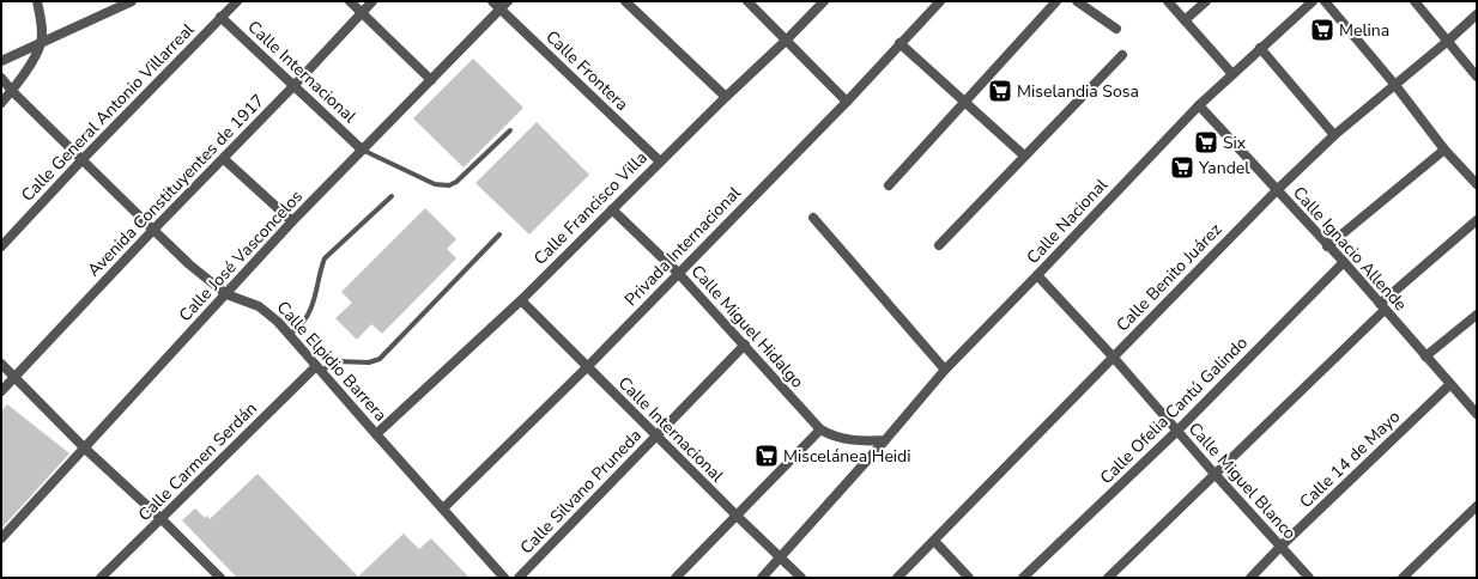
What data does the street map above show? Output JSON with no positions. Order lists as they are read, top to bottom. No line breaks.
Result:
{"streets":{"street":["Calle Frontera","Calle Internacional","Calle General Antonio Villarreal","Avenida Constituyentes de 1917","Calle Francisco Villa","Calle Nacional","Privada Internacional","Calle Ignacio Allende","Calle José Vasconcelos","Calle Benito Juárez","Calle Miguel Hidalgo","Calle Elpidio Barrera","Calle Ofelia Cantú Galindo","Calle 14 de Mayo","Calle Carmen Serdán","Calle Miguel Blanco","Calle Silvano Pruneda"]},"crossings":[["Calle Frontera","Calle Francisco Villa"],["Calle Frontera","Calle José Vasconcelos"],["Calle Internacional","Calle General Antonio Villarreal"],["Calle Internacional","Avenida Constituyentes de 1917"],["Calle Internacional","Calle Francisco Villa"],["Calle Internacional","Calle Nacional"],["Calle Internacional","Privada Internacional"],["Calle Internacional","Calle José Vasconcelos"],["Calle Internacional","Calle Silvano Pruneda"],["Calle General Antonio Villarreal","Calle Elpidio Barrera"],["Avenida Constituyentes de 1917","Calle Elpidio Barrera"],["Calle Francisco Villa","Calle Miguel Hidalgo"],["Calle Francisco Villa","Calle Elpidio Barrera"],["Calle Nacional","Calle Ignacio Allende"],["Calle Nacional","Calle Miguel Hidalgo"],["Calle Nacional","Calle Miguel Blanco"],["Privada Internacional","Calle Miguel Hidalgo"],["Privada Internacional","Calle Elpidio Barrera"],["Calle Ignacio Allende","Calle Benito Juárez"],["Calle Ignacio Allende","Calle Ofelia Cantú Galindo"],["Calle Ignacio Allende","Calle 14 de Mayo"],["Calle José Vasconcelos","Calle Elpidio Barrera"],["Calle Benito Juárez","Calle Miguel Blanco"],["Calle Miguel Hidalgo","Calle Silvano Pruneda"],["Calle Elpidio Barrera","Calle Carmen Serdán"],["Calle Ofelia Cantú Galindo","Calle Miguel Blanco"],["Calle 14 de Mayo","Calle Miguel Blanco"]],"places":{"supermarket":["Melina","Miselandia Sosa","Six","Yandel","Miscelánea Heidi"]}}
